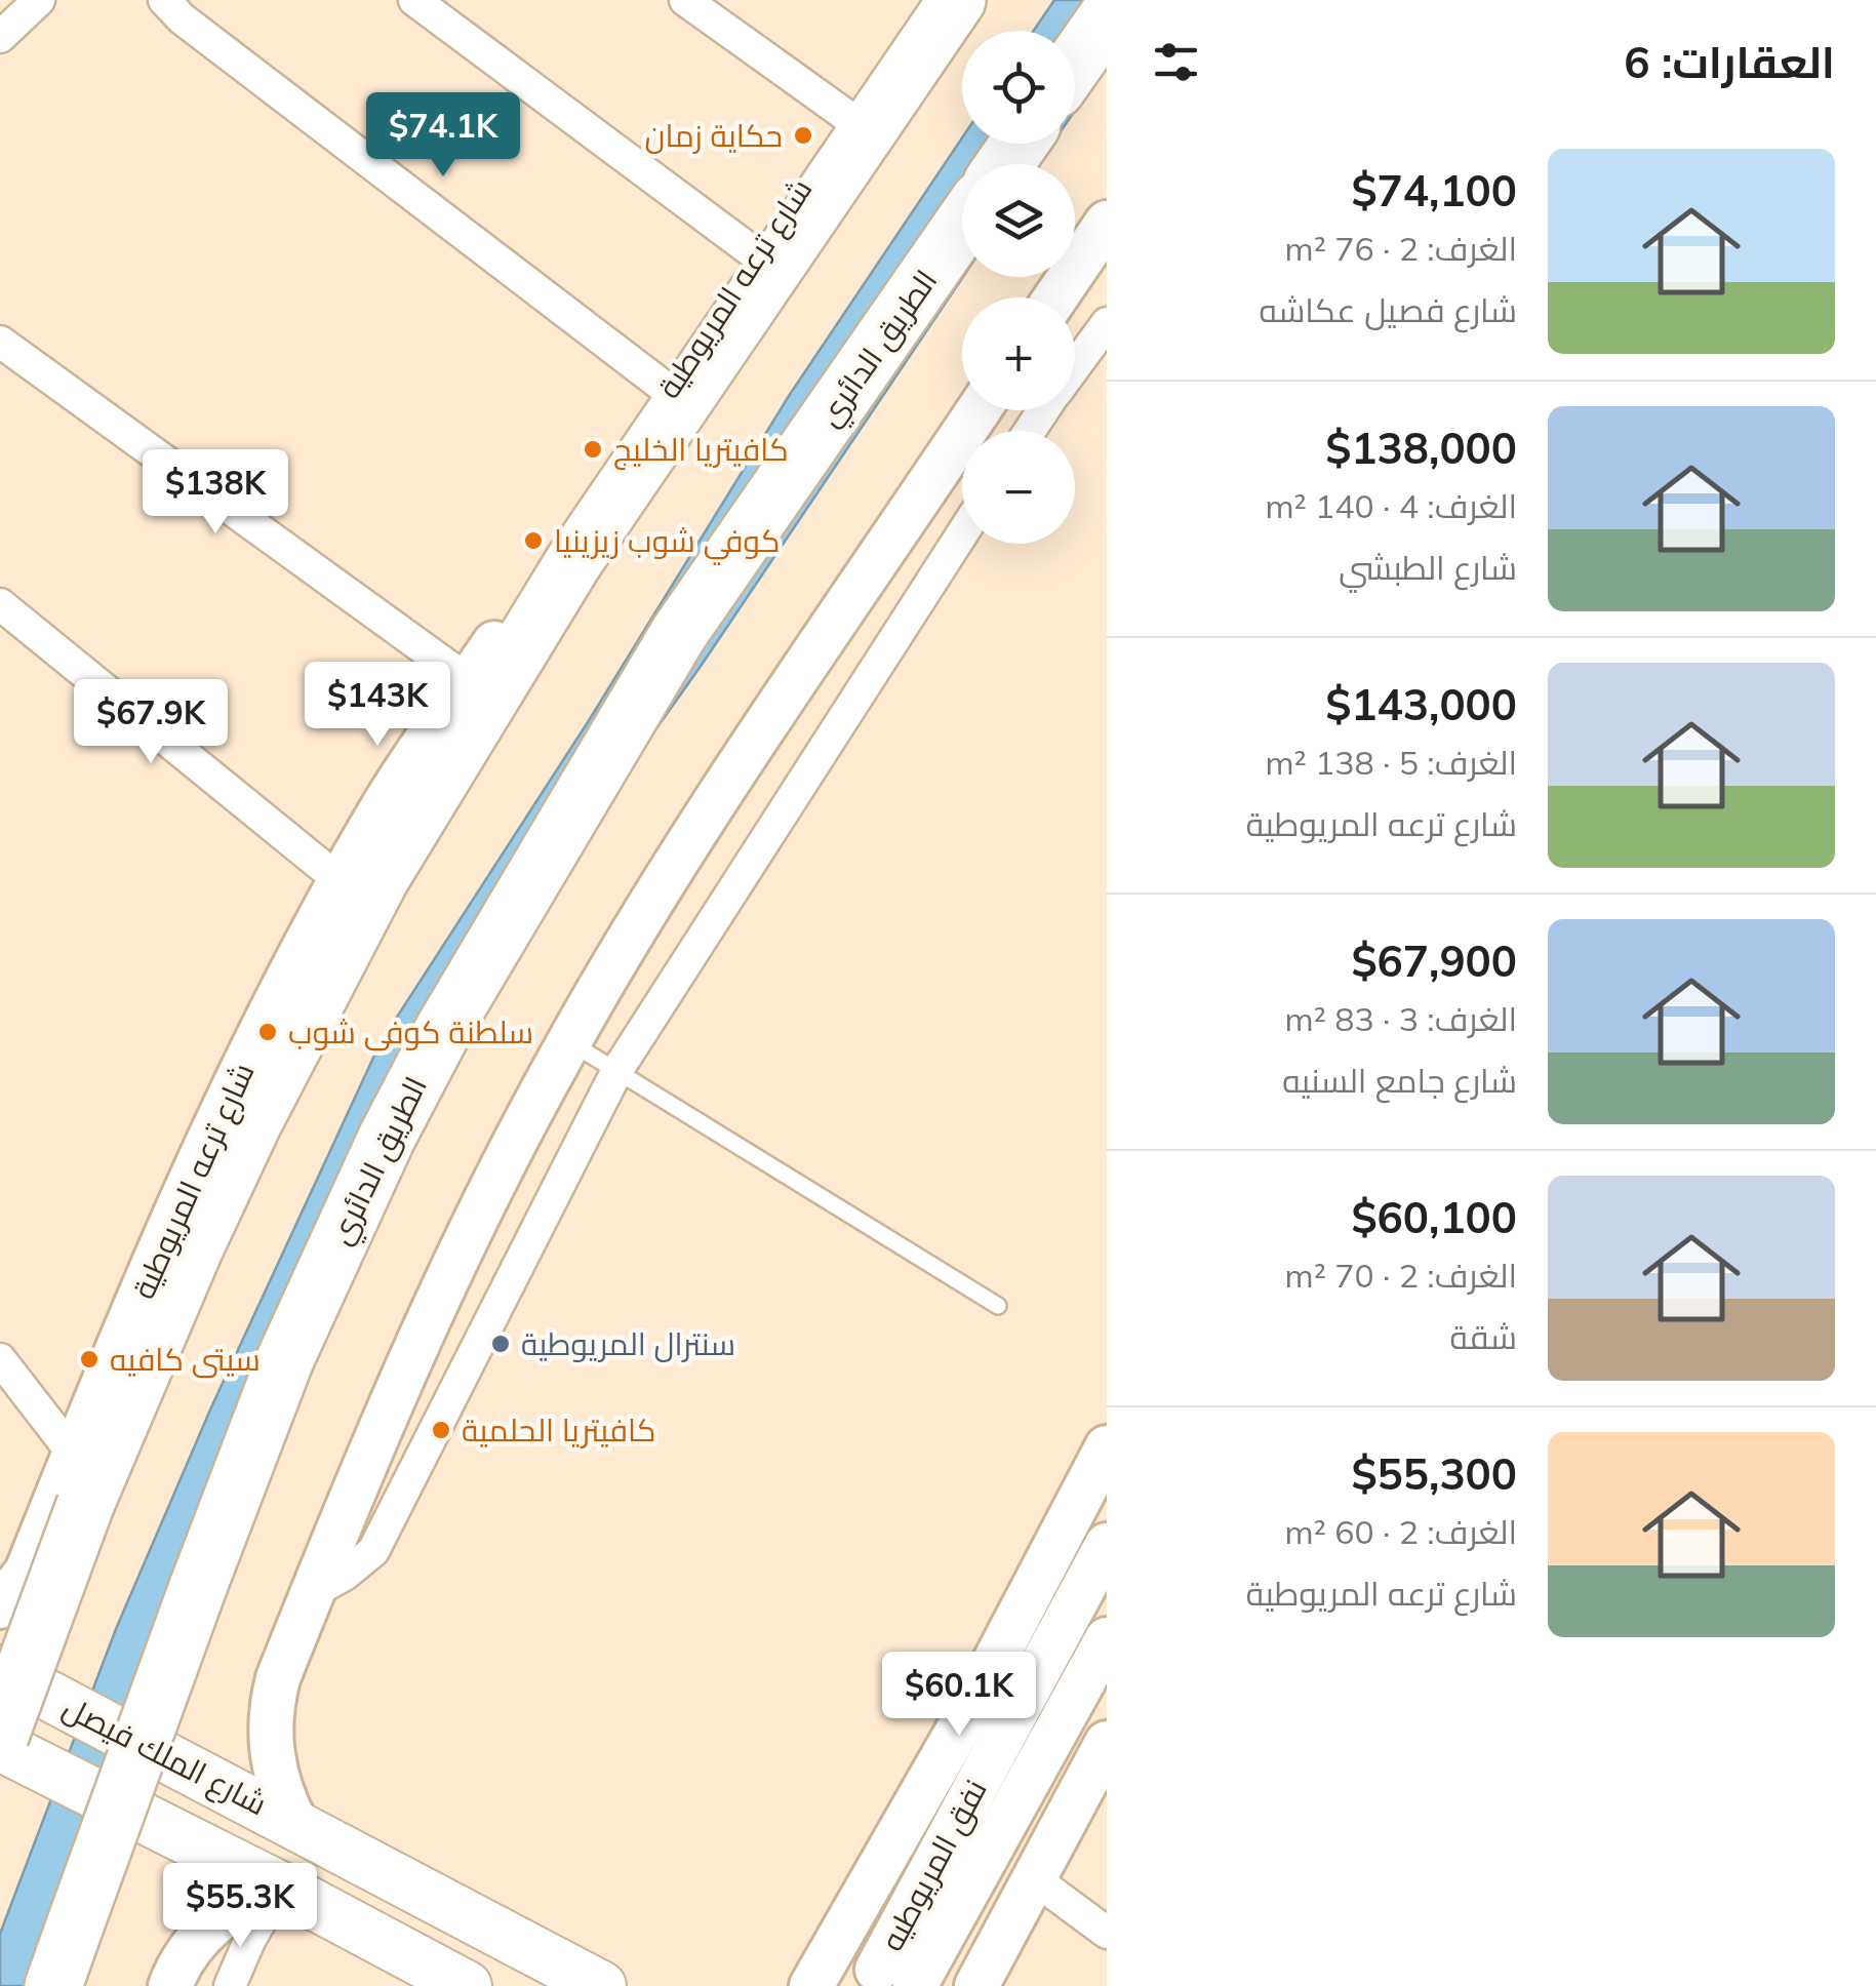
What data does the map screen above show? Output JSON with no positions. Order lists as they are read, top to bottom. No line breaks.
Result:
{"streets":{"highway":["الطريق الدائري"],"main road":["شارع ترعه المريوطية","شارع الملك فيصل","نفق المريوطيه"]},"places":["حكاية زمان","كافيتريا الخليج","كوفي شوب زيزينيا","سلطنة كوفى شوب","سنترال المريوطية","سيتى كافيه","كافيتريا الحلمية"],"page":{"heading":"العقارات: 6","map_buttons":["+","−"],"price":["$74.1K","$138K","$143K","$67.9K","$60.1K","$55.3K"],"list":[{"name":"$74,100","note":"الغرف: 2 · 76 m² · شارع فصيل عكاشه"},{"name":"$138,000","note":"الغرف: 4 · 140 m² · شارع الطبشي"},{"name":"$143,000","note":"الغرف: 5 · 138 m² · شارع ترعه المريوطية"},{"name":"$67,900","note":"الغرف: 3 · 83 m² · شارع جامع السنيه"},{"name":"$60,100","note":"الغرف: 2 · 70 m² · شقة"},{"name":"$55,300","note":"الغرف: 2 · 60 m² · شارع ترعه المريوطية"}]}}
